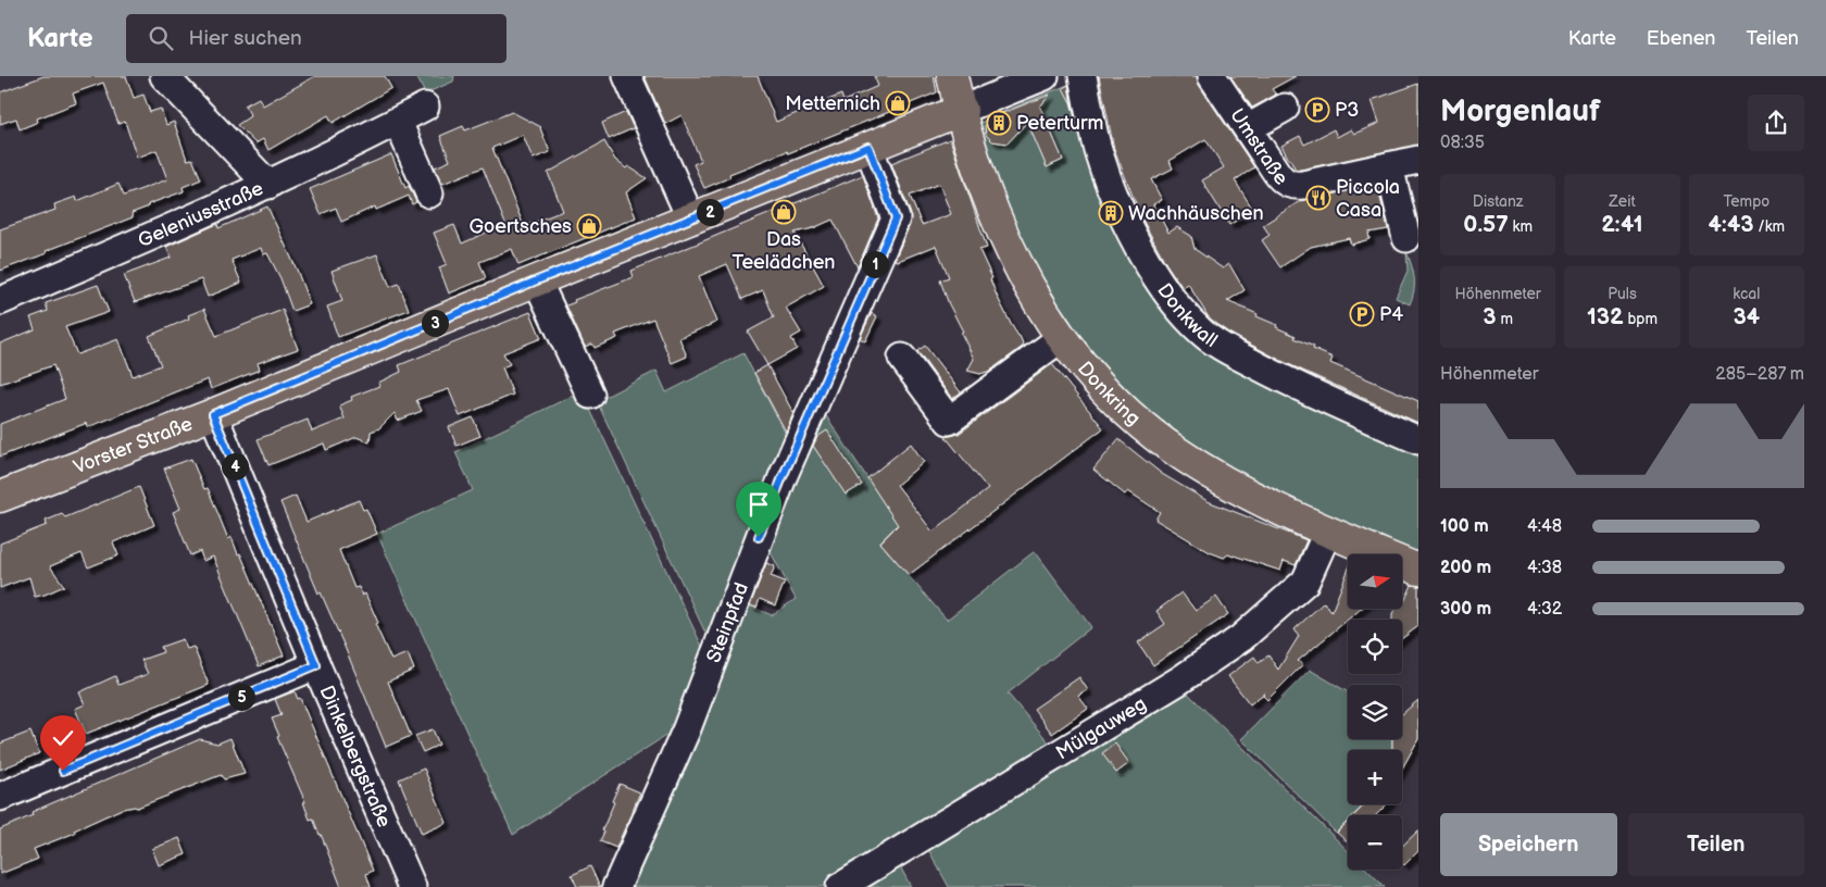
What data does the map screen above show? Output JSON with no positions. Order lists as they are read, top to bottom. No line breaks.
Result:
{"streets":{"main road":["Donkring","Vorster Straße"],"street":["Umstraße","Geleniusstraße","Donkwall","Steinpfad","Mülgauweg","Dinkelbergstraße"]},"crossings":[["Donkring","Vorster Straße"],["Donkring","Mülgauweg"],["Vorster Straße","Steinpfad"],["Vorster Straße","Dinkelbergstraße"]],"places":{"shop":["Metternich","Das Teelädchen","Goertsches"],"parking":["P3","P4"],"building":["Peterturm","Wachhäuschen"],"restaurant":["Piccola Casa"]},"north":"right","page":{"header":"Karte","search":"Hier suchen","nav":["Karte","Ebenen","Teilen"],"heading":["Morgenlauf","08:35"],"stats":[["Distanz","0.57 km"],["Zeit","2:41"],["Tempo","4:43 /km"],["Höhenmeter","3 m"],["Puls","132 bpm"],["kcal","34"]],"pins":["2","1","3","4","5"],"chart":["Höhenmeter","285–287 m"],"list":[{"name":"100 m","note":"4:48"},{"name":"200 m","note":"4:38"},{"name":"300 m","note":"4:32"}],"map_buttons":["+","−"],"buttons":["Speichern","Teilen"]}}
